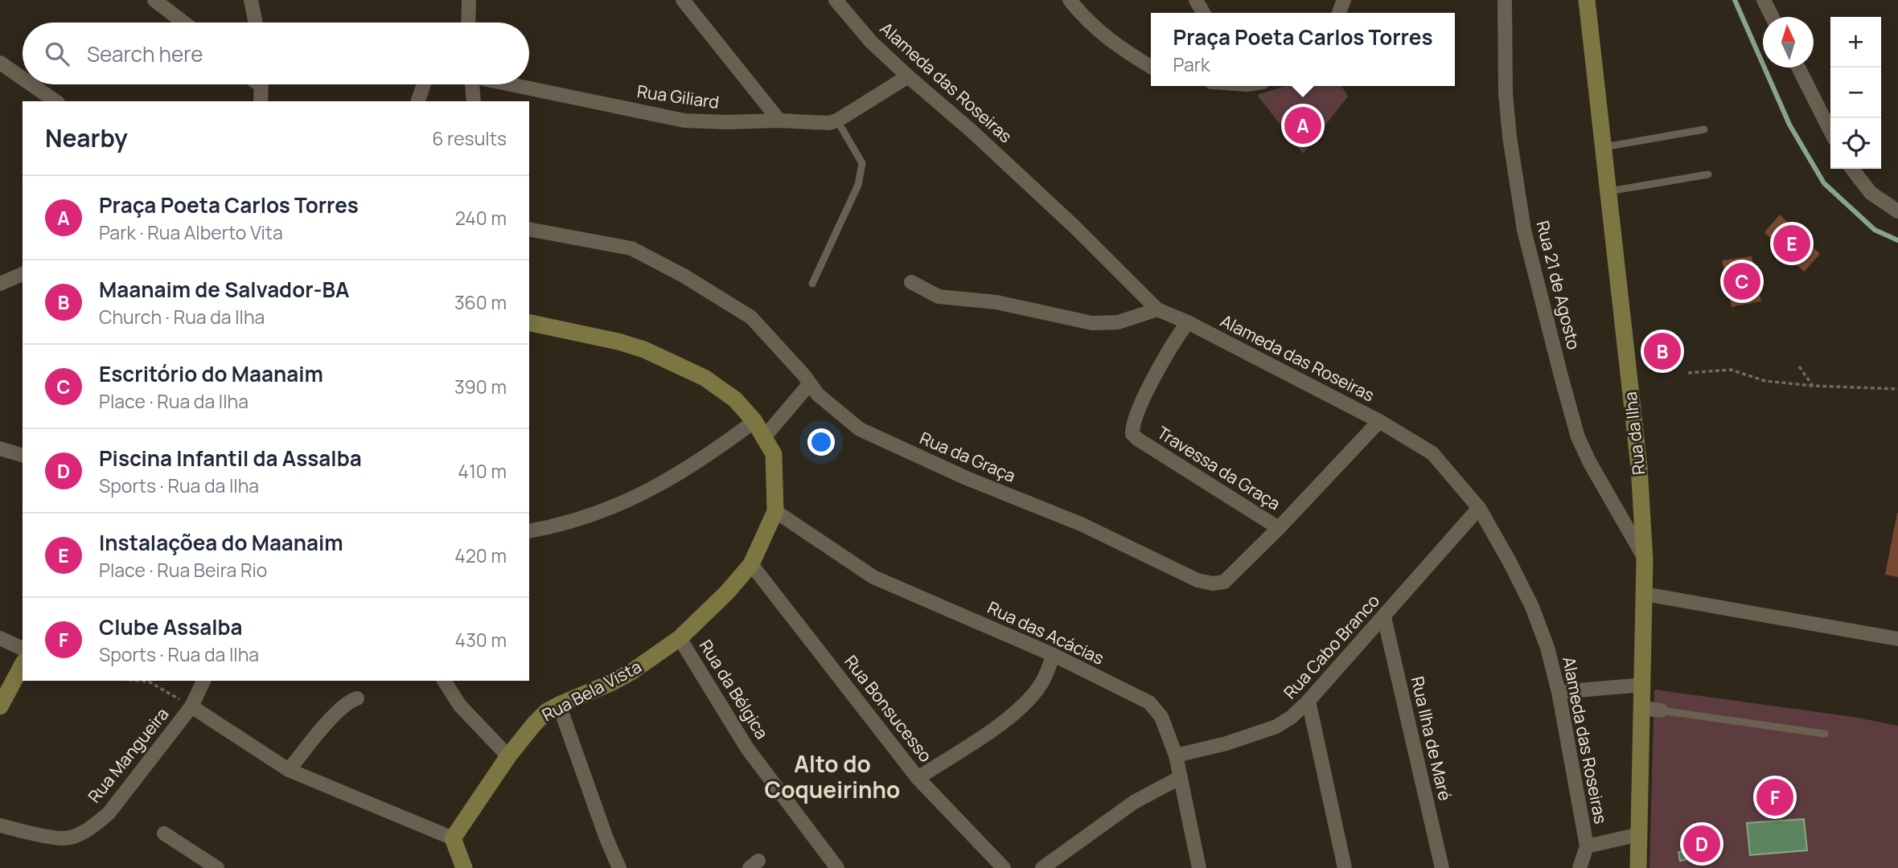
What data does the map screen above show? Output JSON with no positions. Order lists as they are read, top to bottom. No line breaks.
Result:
{"streets":{"main road":["Rua da Ilha","Rua Bela Vista"],"street":["Alameda das Roseiras","Rua Giliard","Rua 21 de Agosto","Rua da Graça","Travessa da Graça","Rua das Acácias","Rua Cabo Branco","Rua da Bélgica","Rua Bonsucesso","Rua Ilha de Maré","Rua Mangueira"]},"crossings":[["Alameda das Roseiras","Rua Giliard"],["Alameda das Roseiras","Rua da Graça"],["Alameda das Roseiras","Travessa da Graça"],["Alameda das Roseiras","Rua Cabo Branco"],["Rua 21 de Agosto","Rua da Ilha"],["Rua da Graça","Travessa da Graça"],["Rua das Acácias","Rua Cabo Branco"],["Rua das Acácias","Rua Bela Vista"],["Rua Cabo Branco","Rua Ilha de Maré"],["Rua da Bélgica","Rua Bela Vista"],["Rua Bela Vista","Rua Bonsucesso"]],"districts":["Alto do Coqueirinho"],"north":"top","page":{"popup":["Praça Poeta Carlos Torres","Park"],"map_buttons":["+","−"],"search":"Search here","heading":["Nearby","6 results"],"pins":["A","E","C","B","F","D"],"list":[{"mark":"A","name":"Praça Poeta Carlos Torres","note":"Park · Rua Alberto Vita","value":"240 m"},{"mark":"B","name":"Maanaim de Salvador-BA","note":"Church · Rua da Ilha","value":"360 m"},{"mark":"C","name":"Escritório do Maanaim","note":"Place · Rua da Ilha","value":"390 m"},{"mark":"D","name":"Piscina Infantil da Assalba","note":"Sports · Rua da Ilha","value":"410 m"},{"mark":"E","name":"Instalaçõea do Maanaim","note":"Place · Rua Beira Rio","value":"420 m"},{"mark":"F","name":"Clube Assalba","note":"Sports · Rua da Ilha","value":"430 m"}]}}
